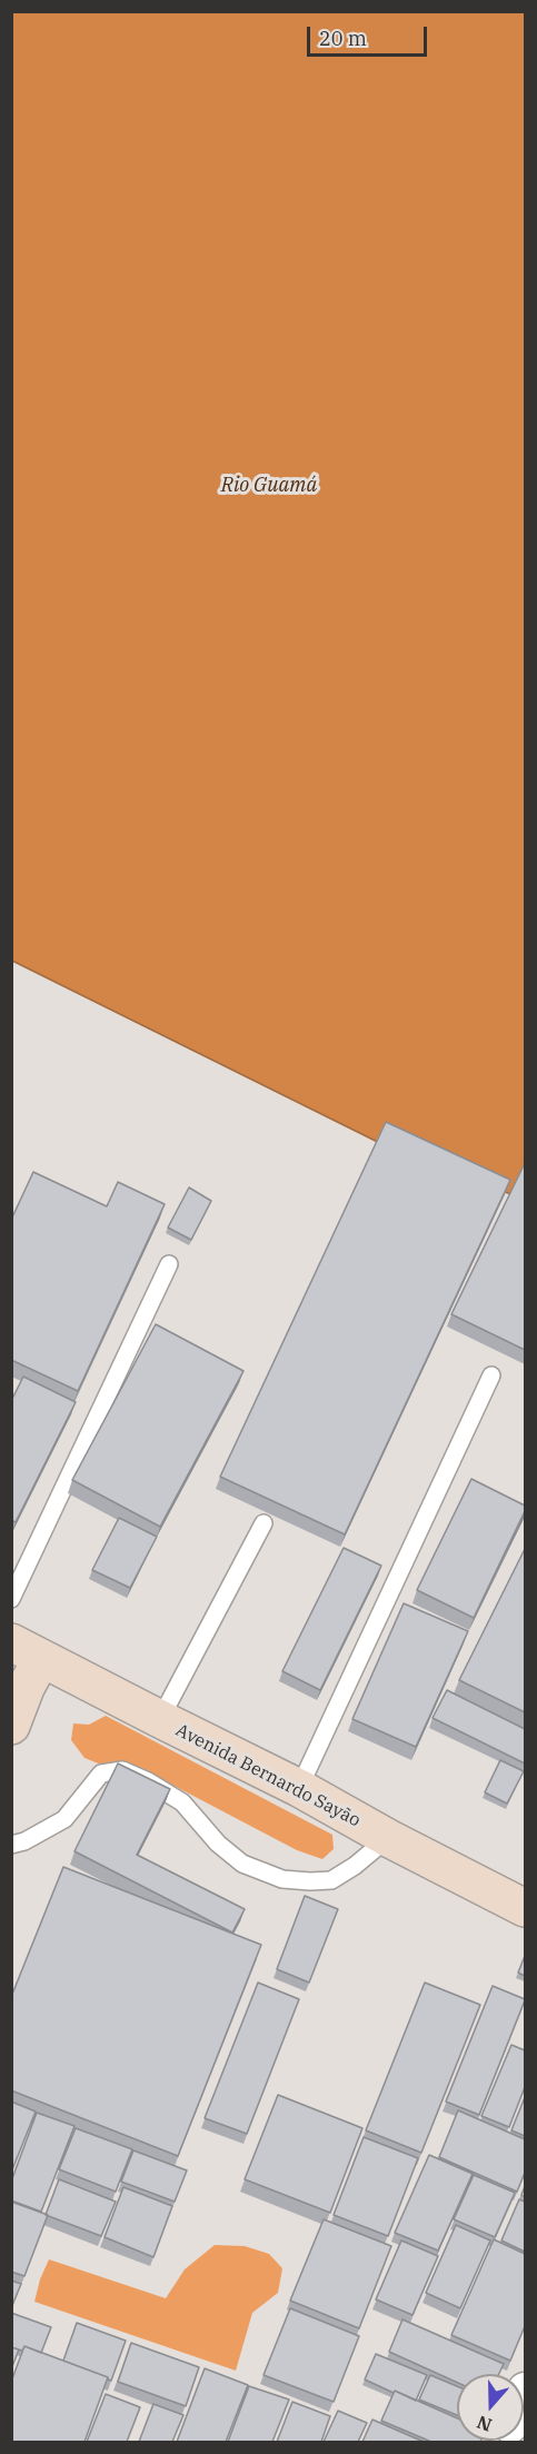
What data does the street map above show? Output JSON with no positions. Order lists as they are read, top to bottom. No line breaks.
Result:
{"streets":{"main road":["Avenida Bernardo Sayão"]},"water":["Rio Guamá"],"scale_bar":"20 m","north":"bottom"}
